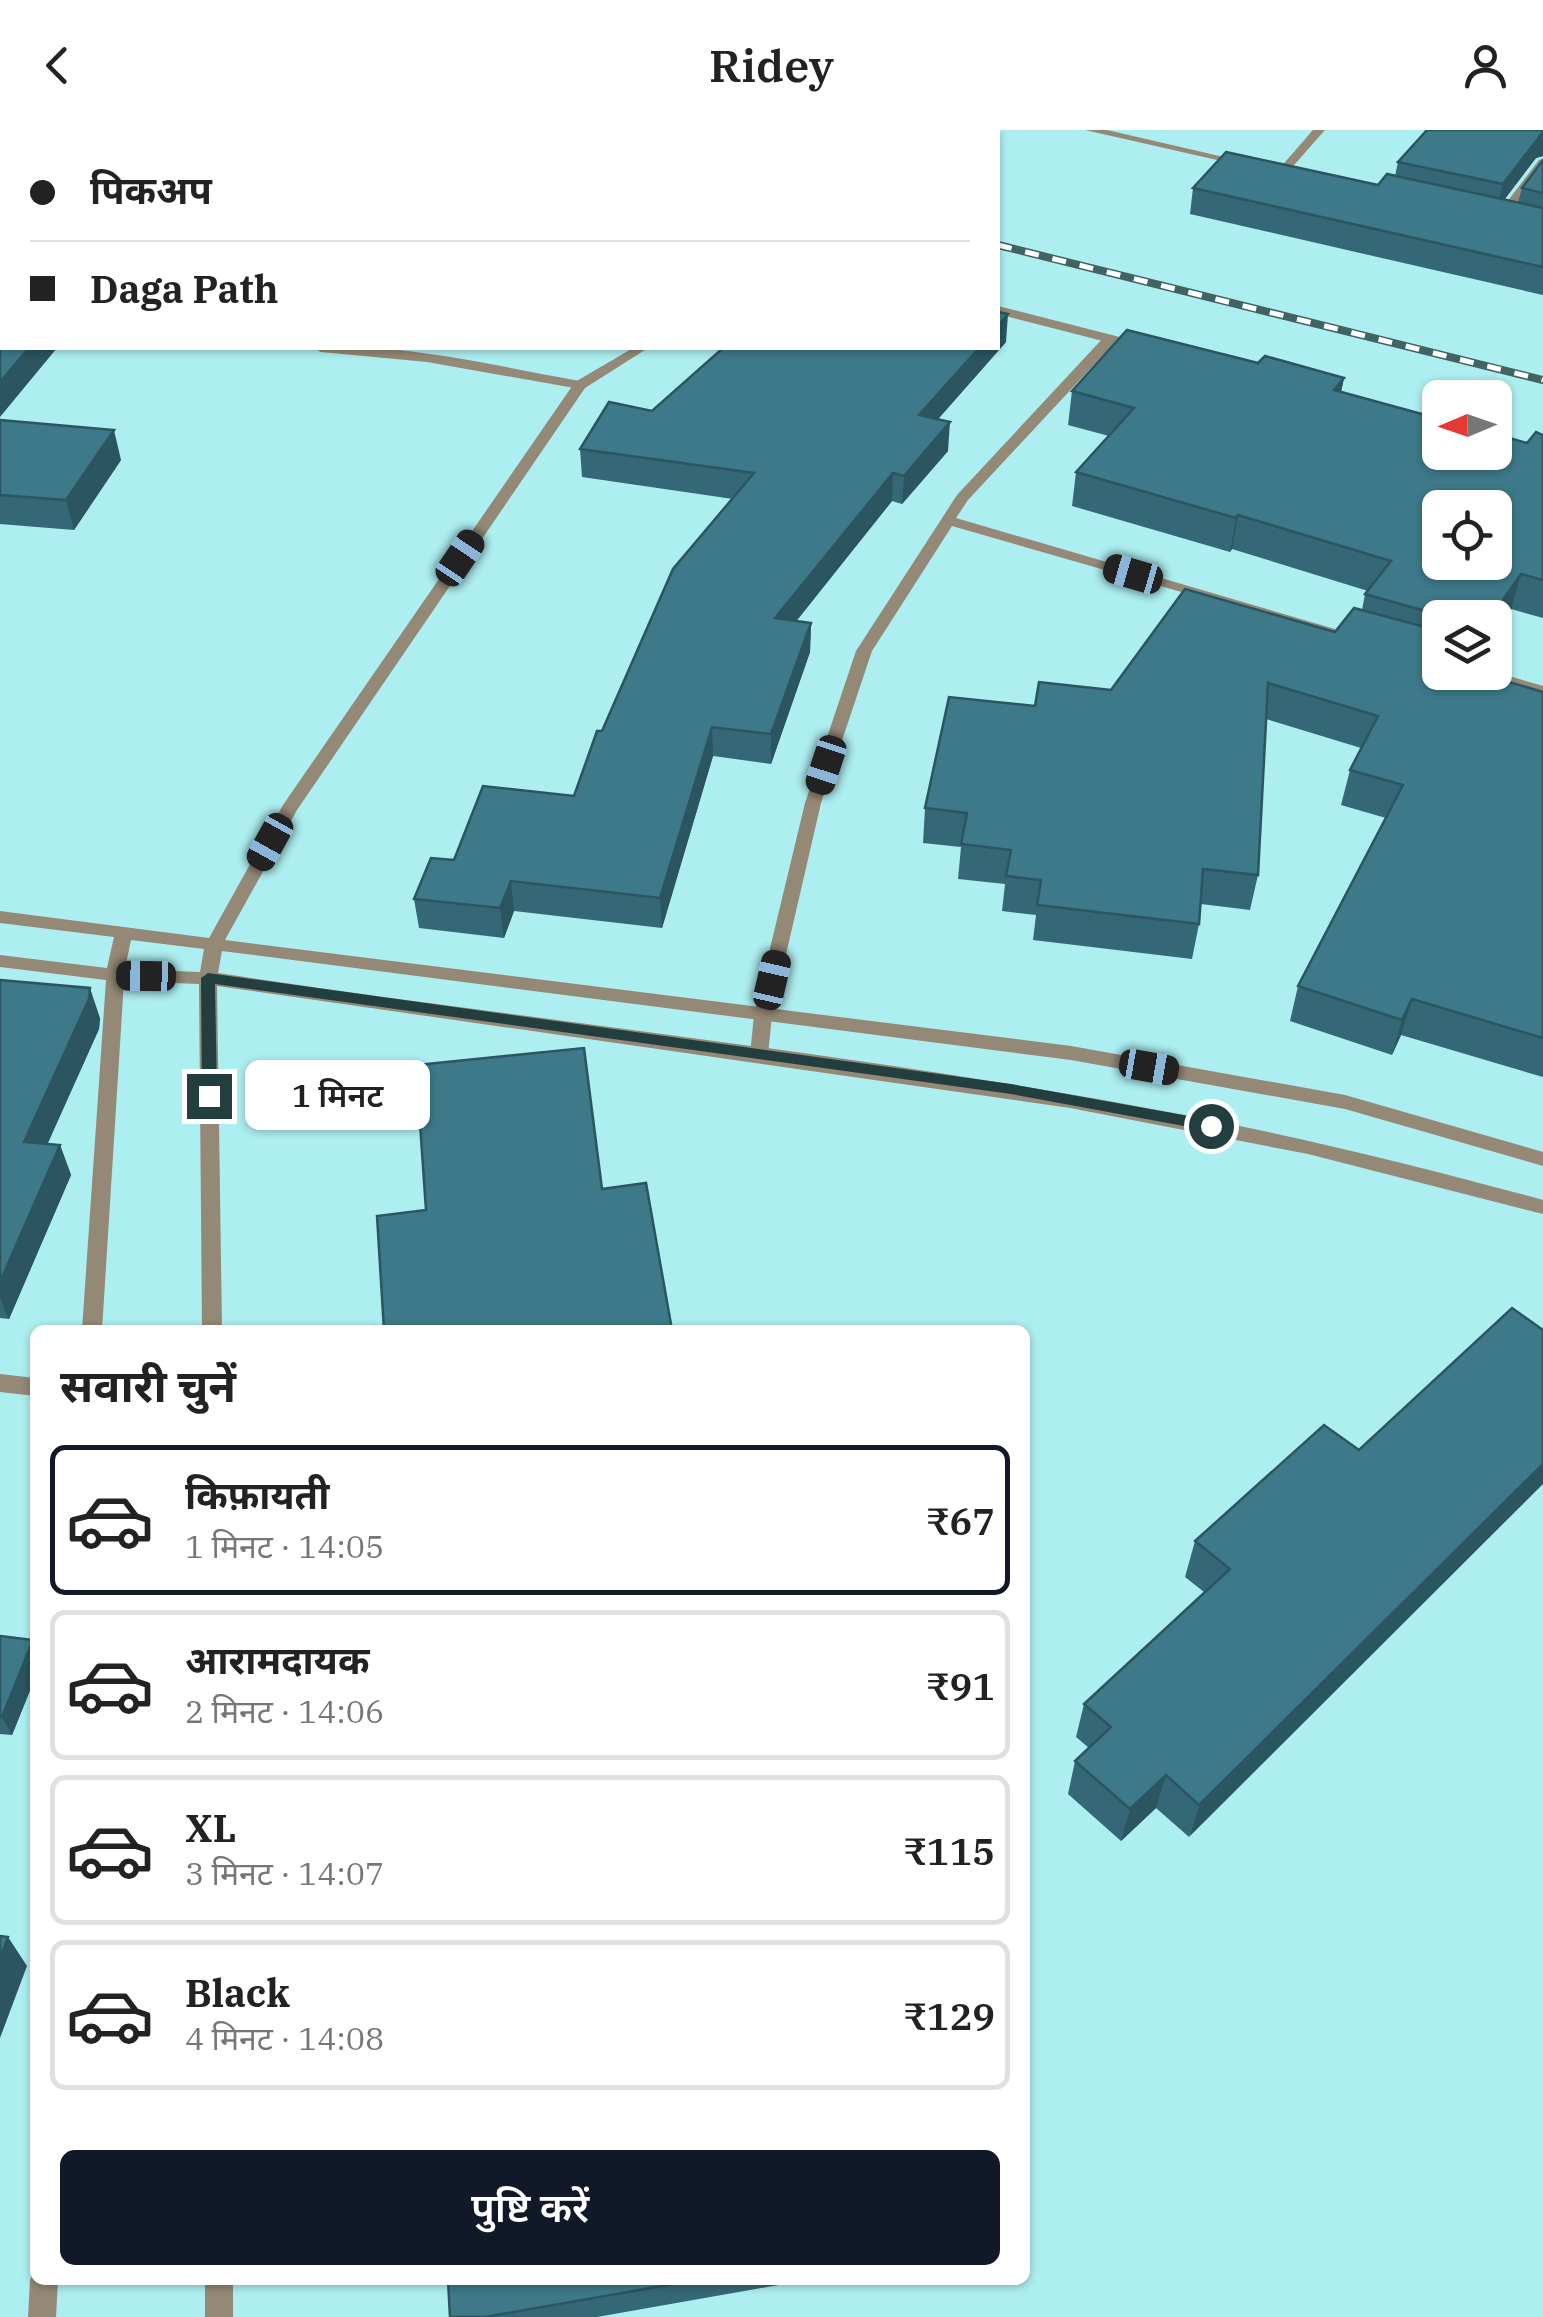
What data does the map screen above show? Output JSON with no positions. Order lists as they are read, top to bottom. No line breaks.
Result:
{"north":"left","page":{"header":"Ridey","banner":["पिकअप","Daga Path"],"bubble":"1 मिनट","heading":"सवारी चुनें","list":[{"name":"किफ़ायती","note":"1 मिनट · 14:05","value":"₹67"},{"name":"आरामदायक","note":"2 मिनट · 14:06","value":"₹91"},{"name":"XL","note":"3 मिनट · 14:07","value":"₹115"},{"name":"Black","note":"4 मिनट · 14:08","value":"₹129"}],"buttons":"पुष्टि करें"}}
